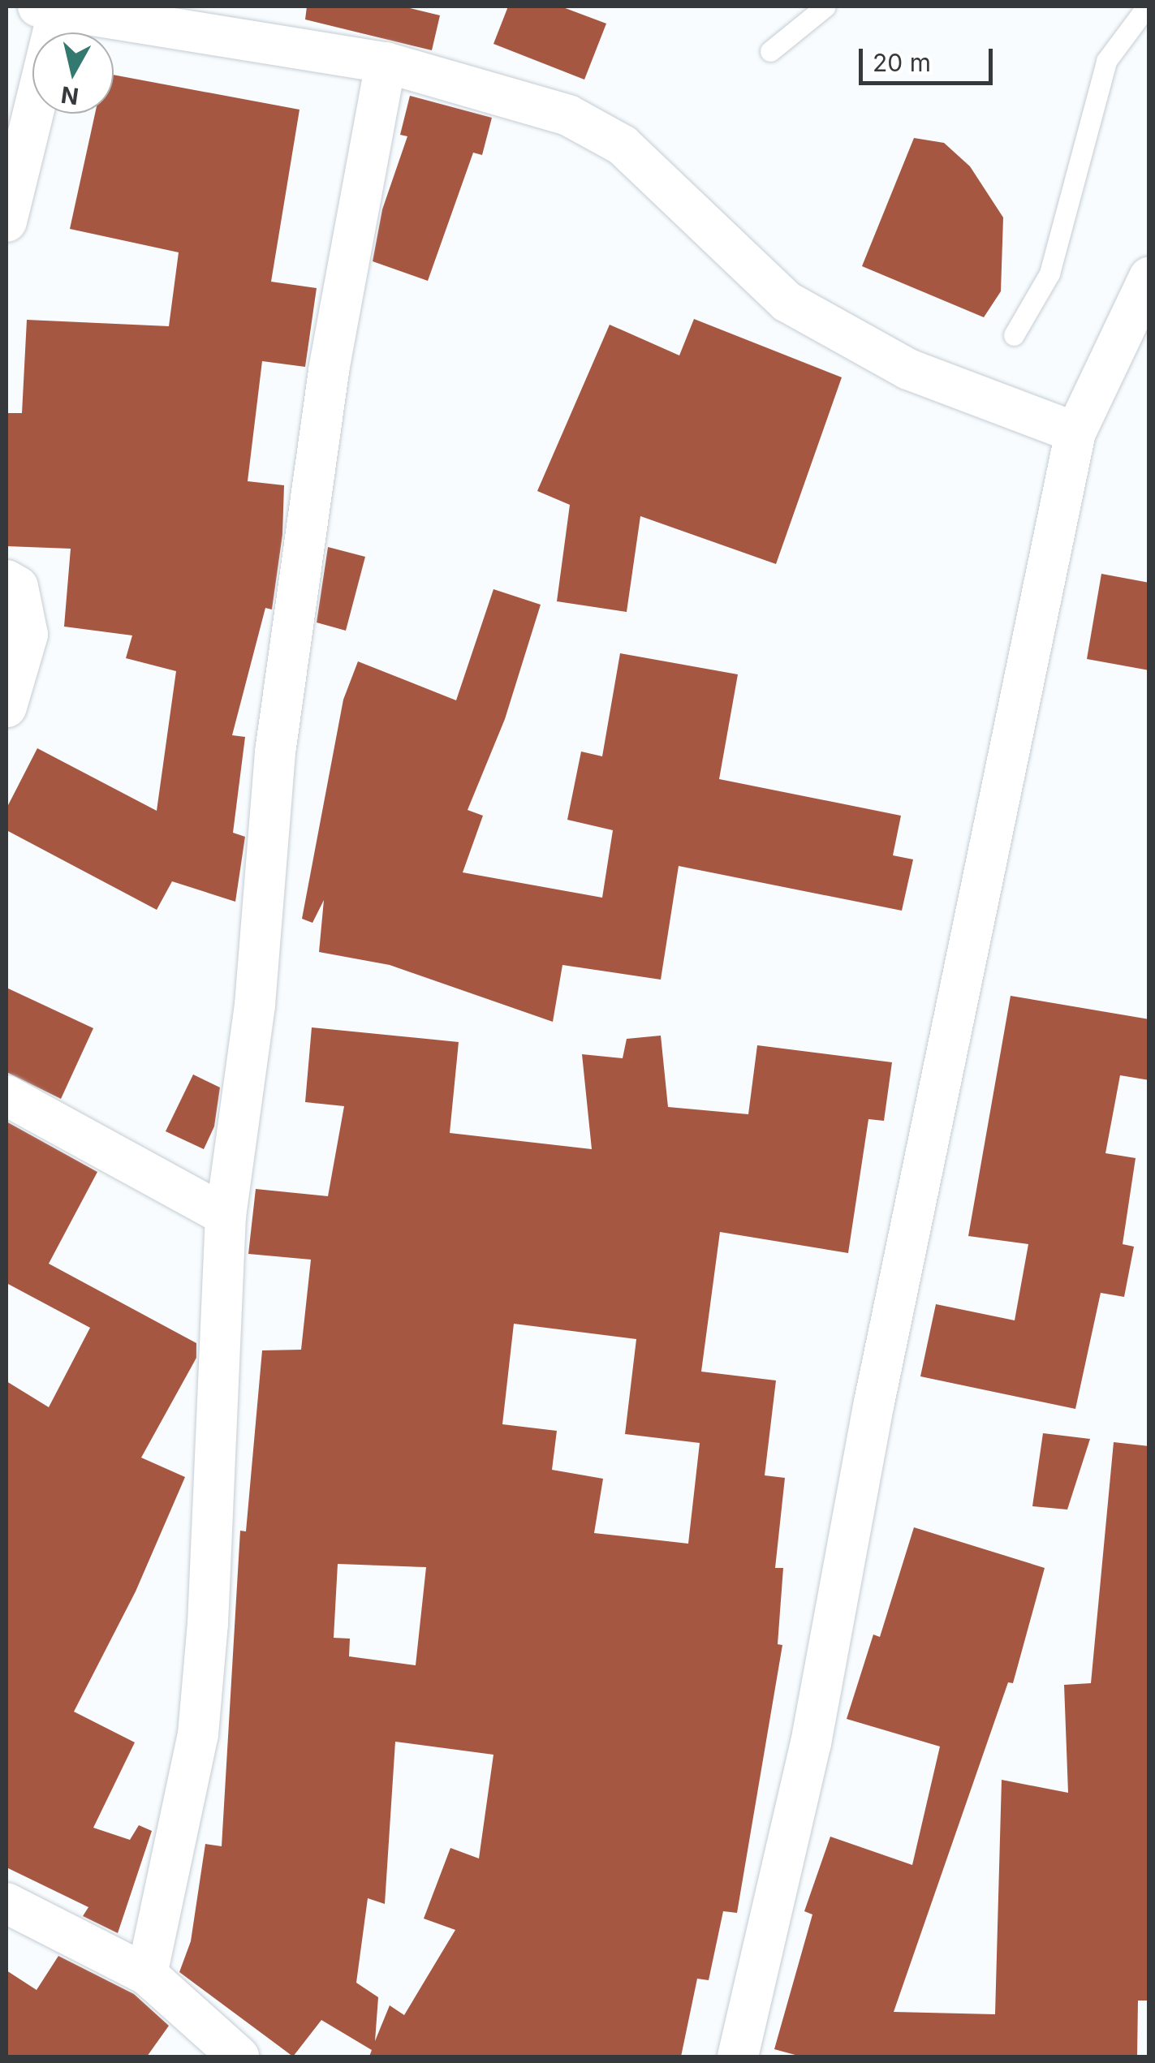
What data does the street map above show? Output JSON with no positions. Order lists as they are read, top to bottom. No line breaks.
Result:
{"scale_bar":"20 m","north":"bottom"}
